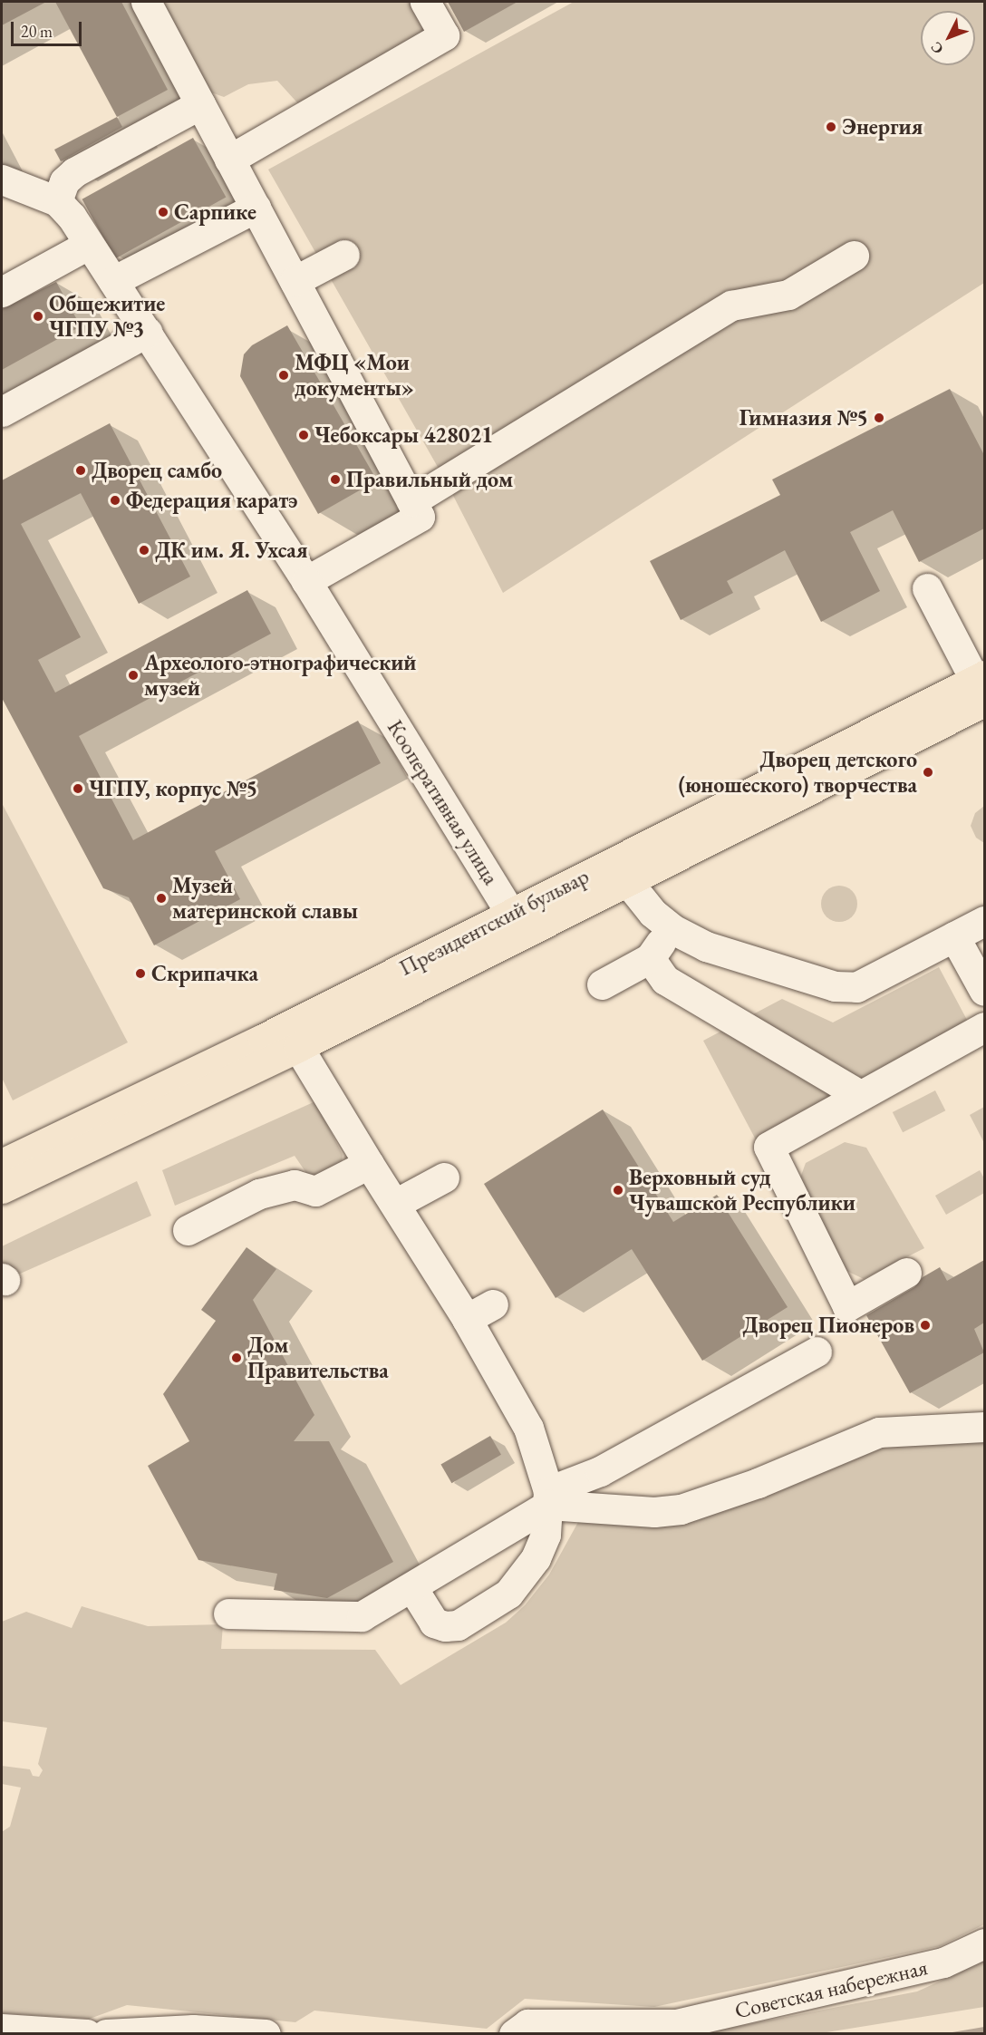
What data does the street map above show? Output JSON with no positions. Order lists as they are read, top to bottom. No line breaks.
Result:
{"streets":{"main road":["Президентский бульвар"],"street":["Кооперативная улица","Советская набережная"]},"crossings":[["Кооперативная улица","Президентский бульвар"]],"places":["Энергия","Сарпике","Общежитие ЧГПУ №3","МФЦ «Мои документы»","Гимназия №5","Чебоксары 428021","Дворец самбо","Правильный дом","Федерация каратэ","ДК им. Я. Ухсая","Археолого-этнографический музей","Дворец детского (юношеского) творчества","ЧГПУ, корпус №5","Музей материнской славы","Скрипачка","Верховный суд Чувашской Республики","Дворец Пионеров","Дом Правительства"],"scale_bar":"20 m","north":"bottom left"}
